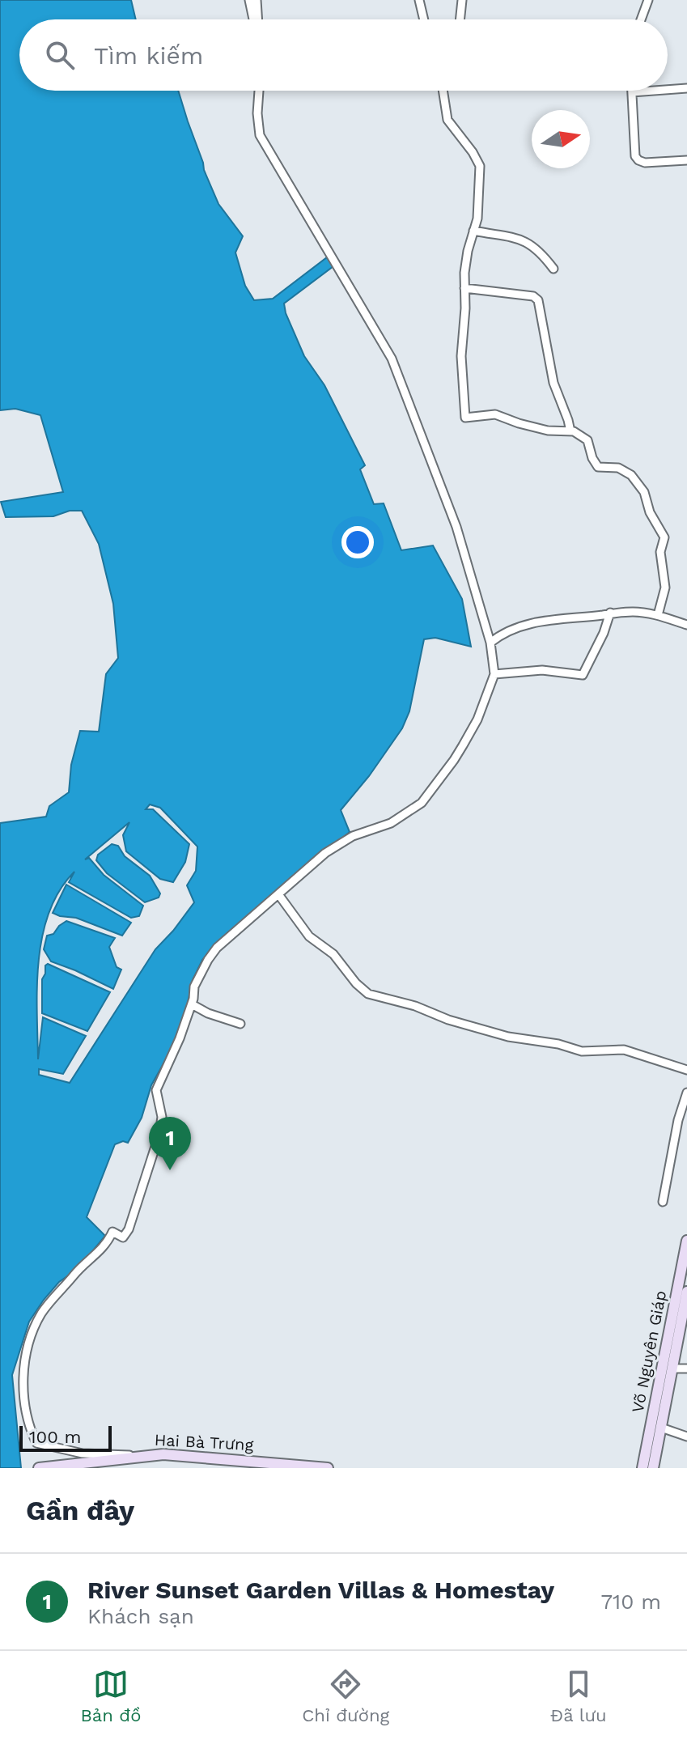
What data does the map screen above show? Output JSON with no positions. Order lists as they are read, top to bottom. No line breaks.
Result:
{"streets":{"main road":["Võ Nguyên Giáp","Hai Bà Trưng"]},"scale_bar":"100 m","north":"right","page":{"search":"Tìm kiếm","pins":"1","scale":"100 m","heading":"Gần đây","list":[{"mark":"1","name":"River Sunset Garden Villas & Homestay","note":"Khách sạn","value":"710 m"}],"nav":["Bản đồ","Chỉ đường","Đã lưu"]}}
